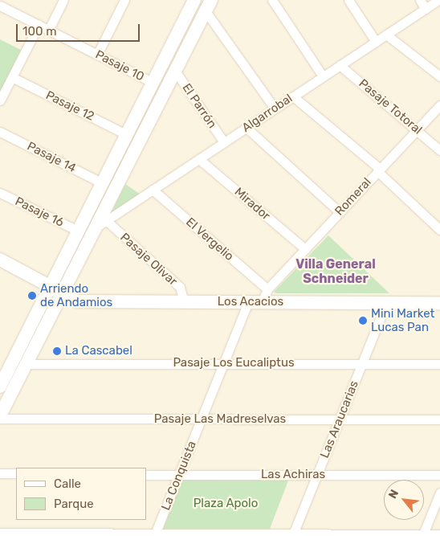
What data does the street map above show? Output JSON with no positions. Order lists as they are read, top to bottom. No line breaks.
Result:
{"streets":{"main road":["Los Acacios"],"street":["Pasaje 10","Pasaje 12","El Parrón","Pasaje Totoral","Algarrobal","Pasaje 14","Romeral","Mirador","Pasaje 16","El Vergelio","Pasaje Olivar","Pasaje Los Eucaliptus","Pasaje Las Madreselvas","Las Araucarias","Las Achiras","La Conquista"]},"crossings":[["El Parrón","Algarrobal"],["Pasaje Totoral","Algarrobal"],["Pasaje Totoral","Romeral"],["Algarrobal","Mirador"],["Algarrobal","El Vergelio"],["Algarrobal","Pasaje Olivar"],["Romeral","Mirador"],["Romeral","El Vergelio"],["Pasaje Olivar","Los Acacios"],["Los Acacios","Las Araucarias"],["Los Acacios","La Conquista"],["Pasaje Los Eucaliptus","Las Araucarias"],["Pasaje Los Eucaliptus","La Conquista"],["Pasaje Las Madreselvas","Las Araucarias"],["Pasaje Las Madreselvas","La Conquista"],["Las Araucarias","Las Achiras"],["Las Achiras","La Conquista"]],"districts":["Villa General Schneider"],"parks":["Plaza Apolo"],"places":["Arriendo de Andamios","Mini Market Lucas Pan","La Cascabel"],"legend":["Calle","Parque"],"scale_bar":"100 m","north":"top left"}
